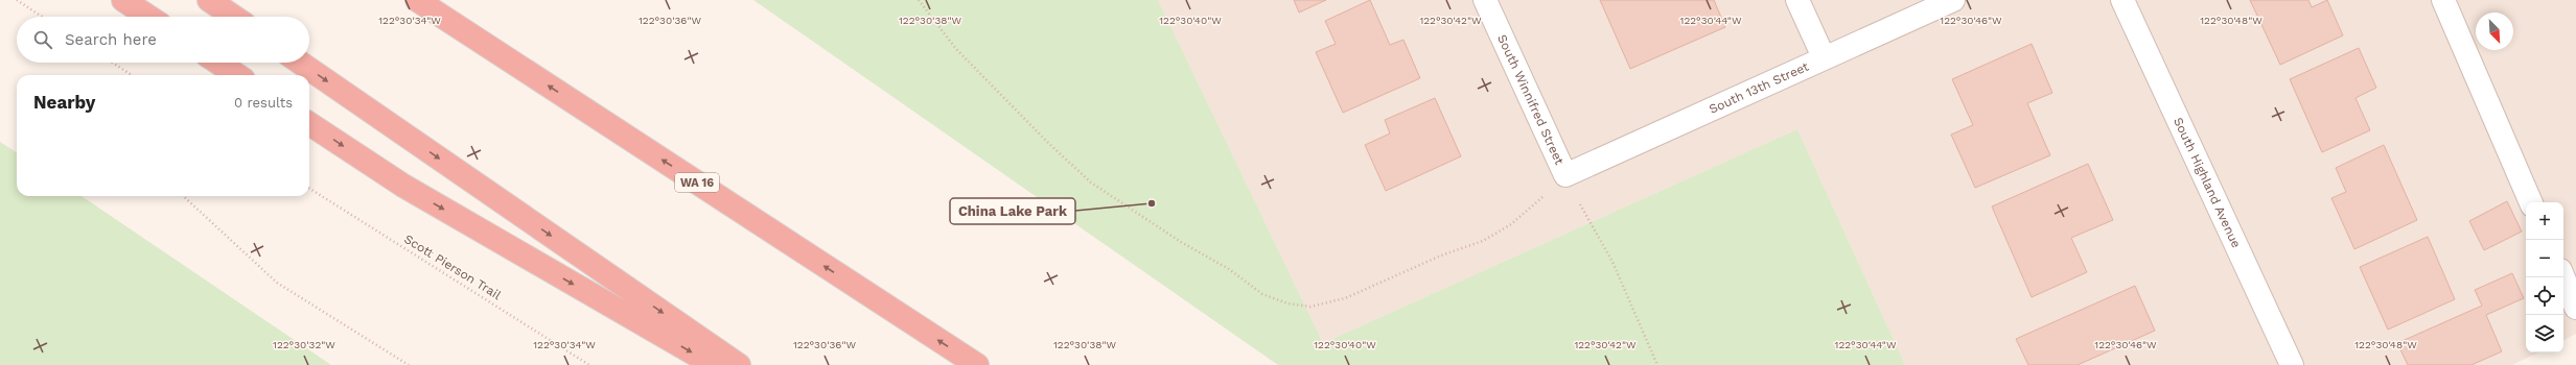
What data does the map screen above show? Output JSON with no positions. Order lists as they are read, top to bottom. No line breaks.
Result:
{"streets":{"highway":["WA 16"],"street":["South 13th Street","South Winnifred Street","South Highland Avenue"],"path":["Scott Pierson Trail"]},"crossings":[["South 13th Street","South Winnifred Street"]],"places":["China Lake Park"],"north":"bottom right","page":{"search":"Search here","heading":["Nearby","0 results"],"map_buttons":["+","−"]},"coordinates":["122°30'34\"W","122°30'36\"W","122°30'38\"W","122°30'40\"W","122°30'42\"W","122°30'44\"W","122°30'46\"W","122°30'48\"W","122°30'32\"W"]}
